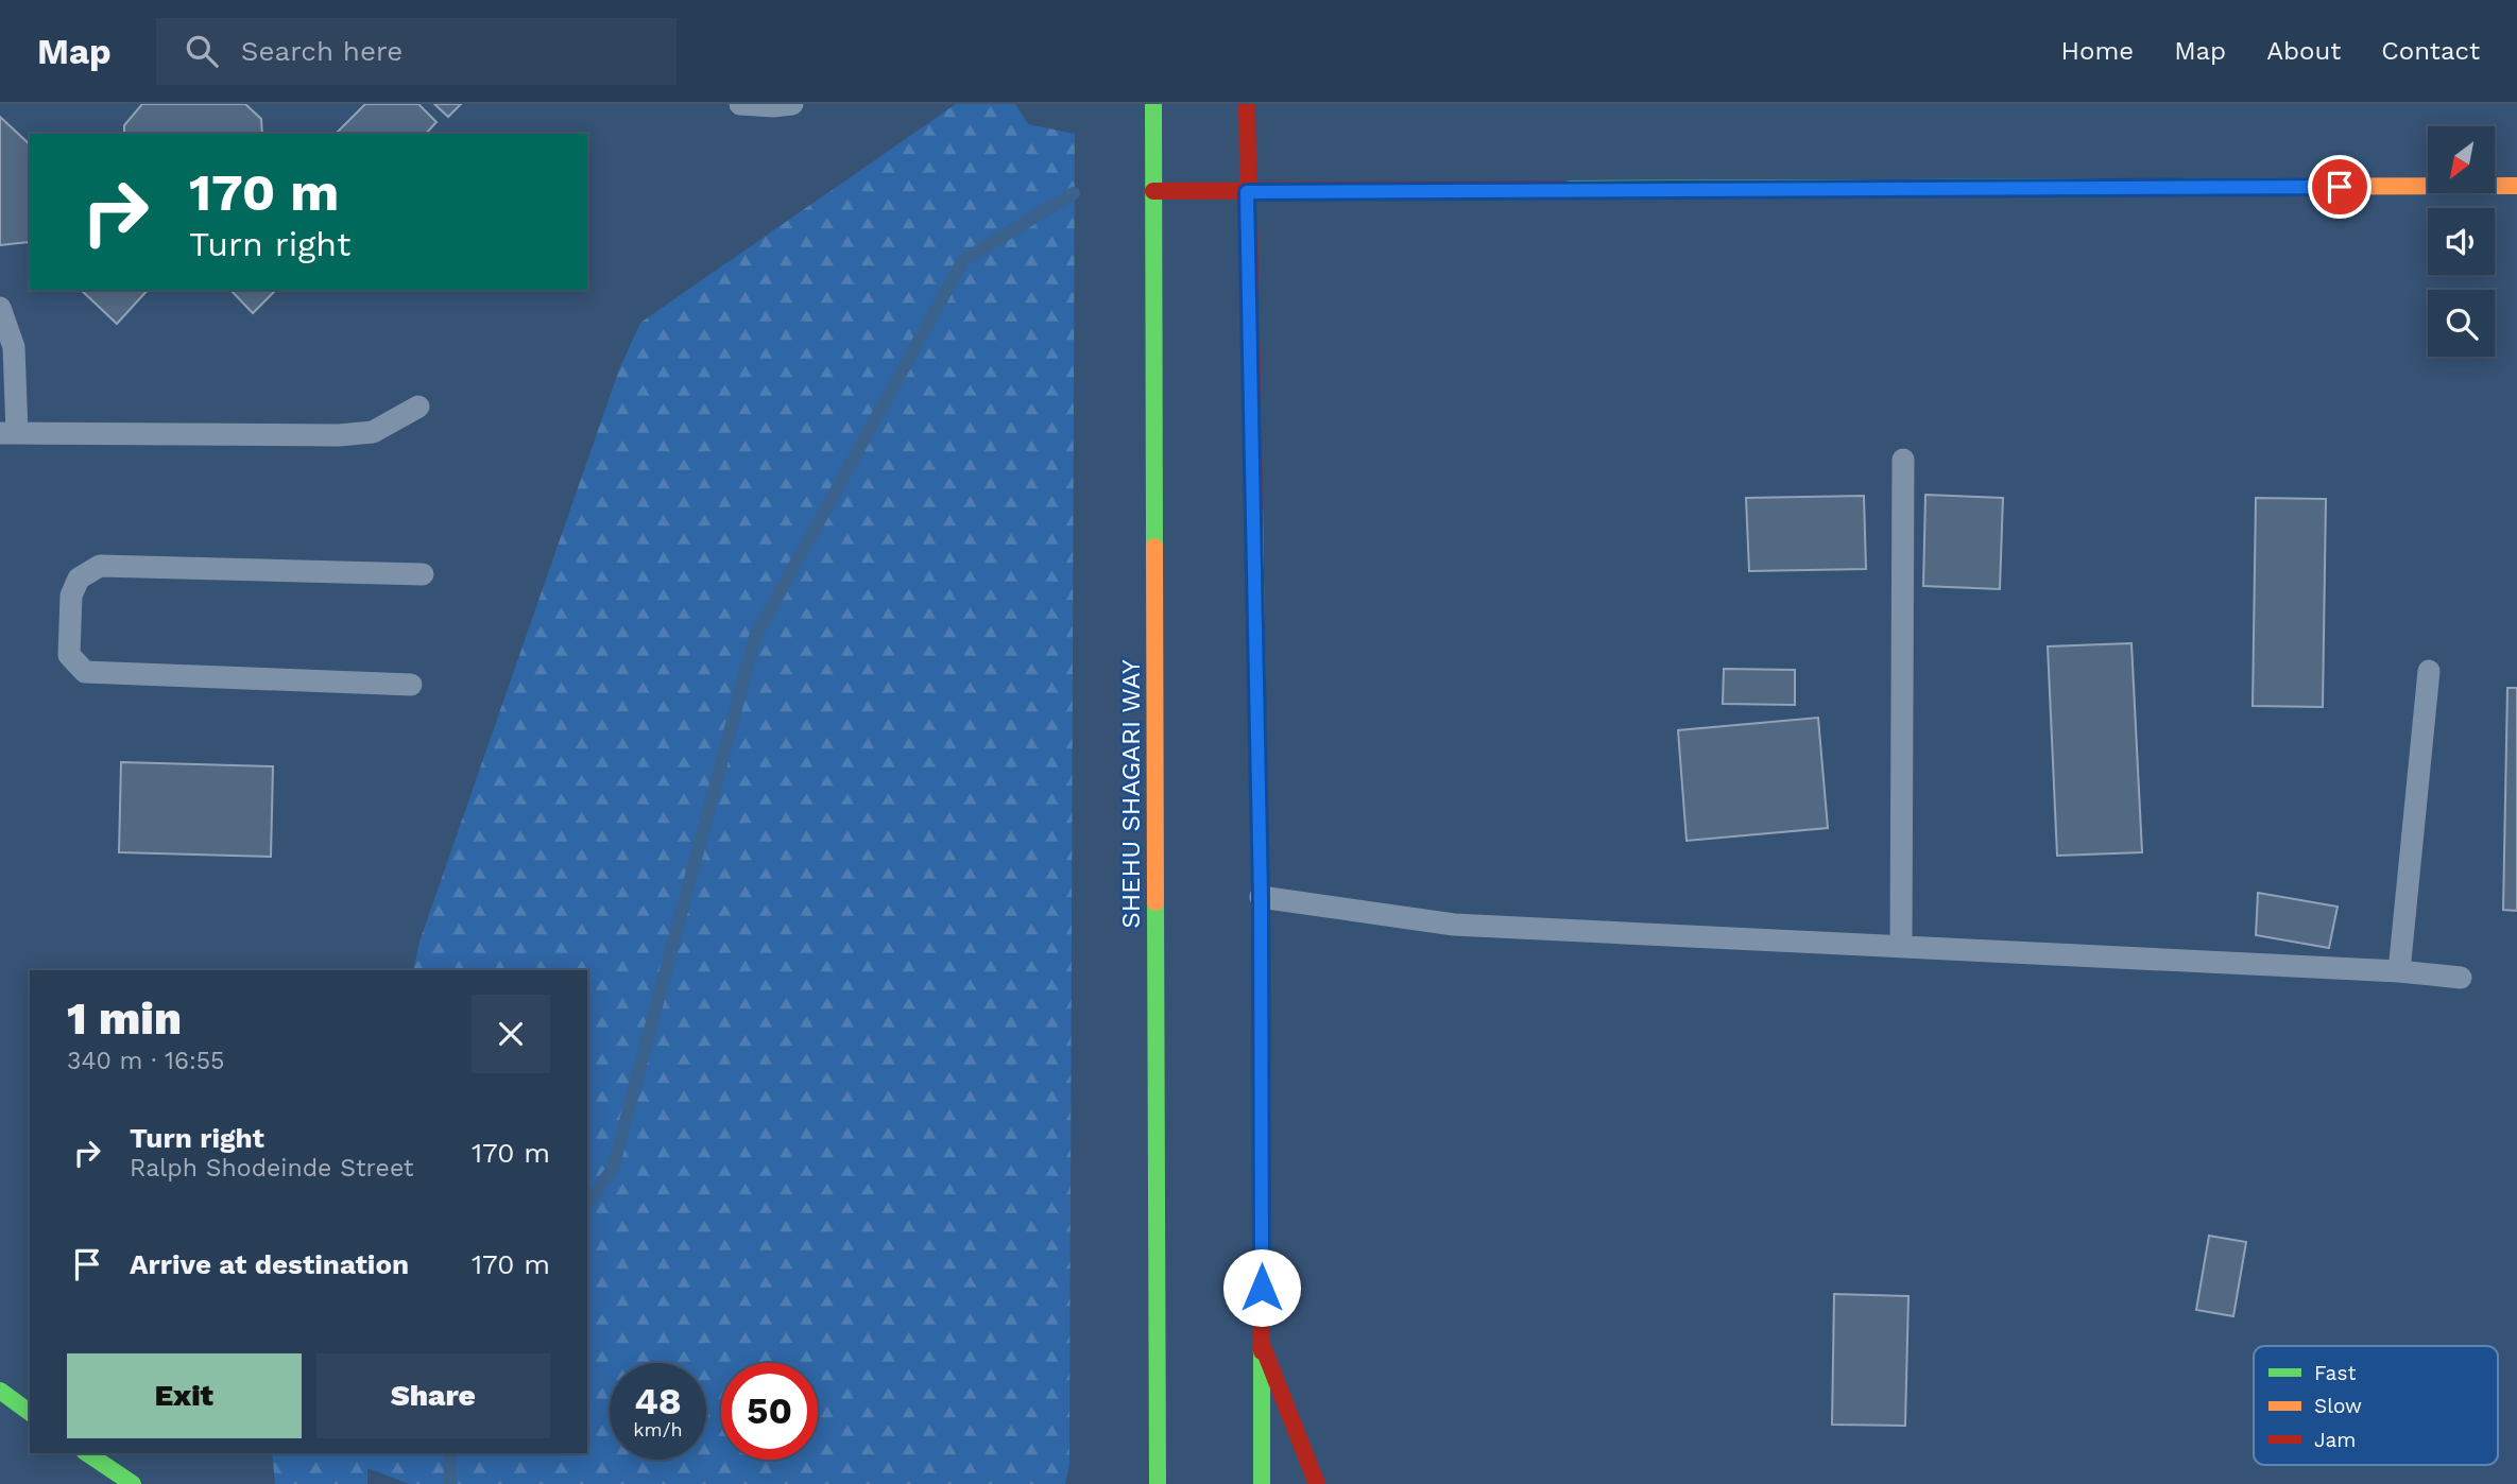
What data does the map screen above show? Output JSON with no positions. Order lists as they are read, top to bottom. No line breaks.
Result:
{"streets":{"main road":["SHEHU SHAGARI WAY"]},"legend":["Fast","Slow","Jam"],"north":"bottom left","page":{"header":"Map","search":"Search here","nav":["Home","Map","About","Contact"],"turn":["170 m","Turn right"],"heading":["1 min","340 m · 16:55"],"list":[{"name":"Turn right","note":"Ralph Shodeinde Street","value":"170 m"},{"name":"Arrive at destination","value":"170 m"}],"buttons":["Exit","Share"],"speed":"48 km/h","limit":"50"}}
